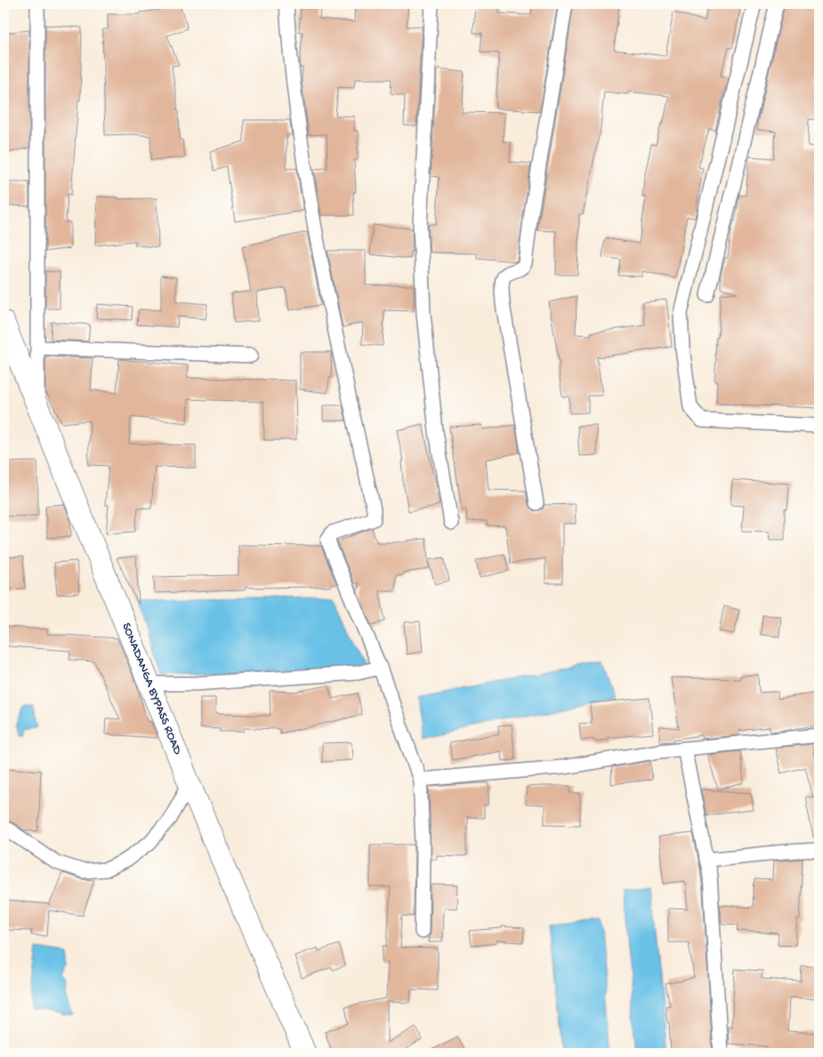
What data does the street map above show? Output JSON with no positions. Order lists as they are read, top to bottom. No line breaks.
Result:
{"streets":{"main road":["SONADANGA BYPASS ROAD"]}}
